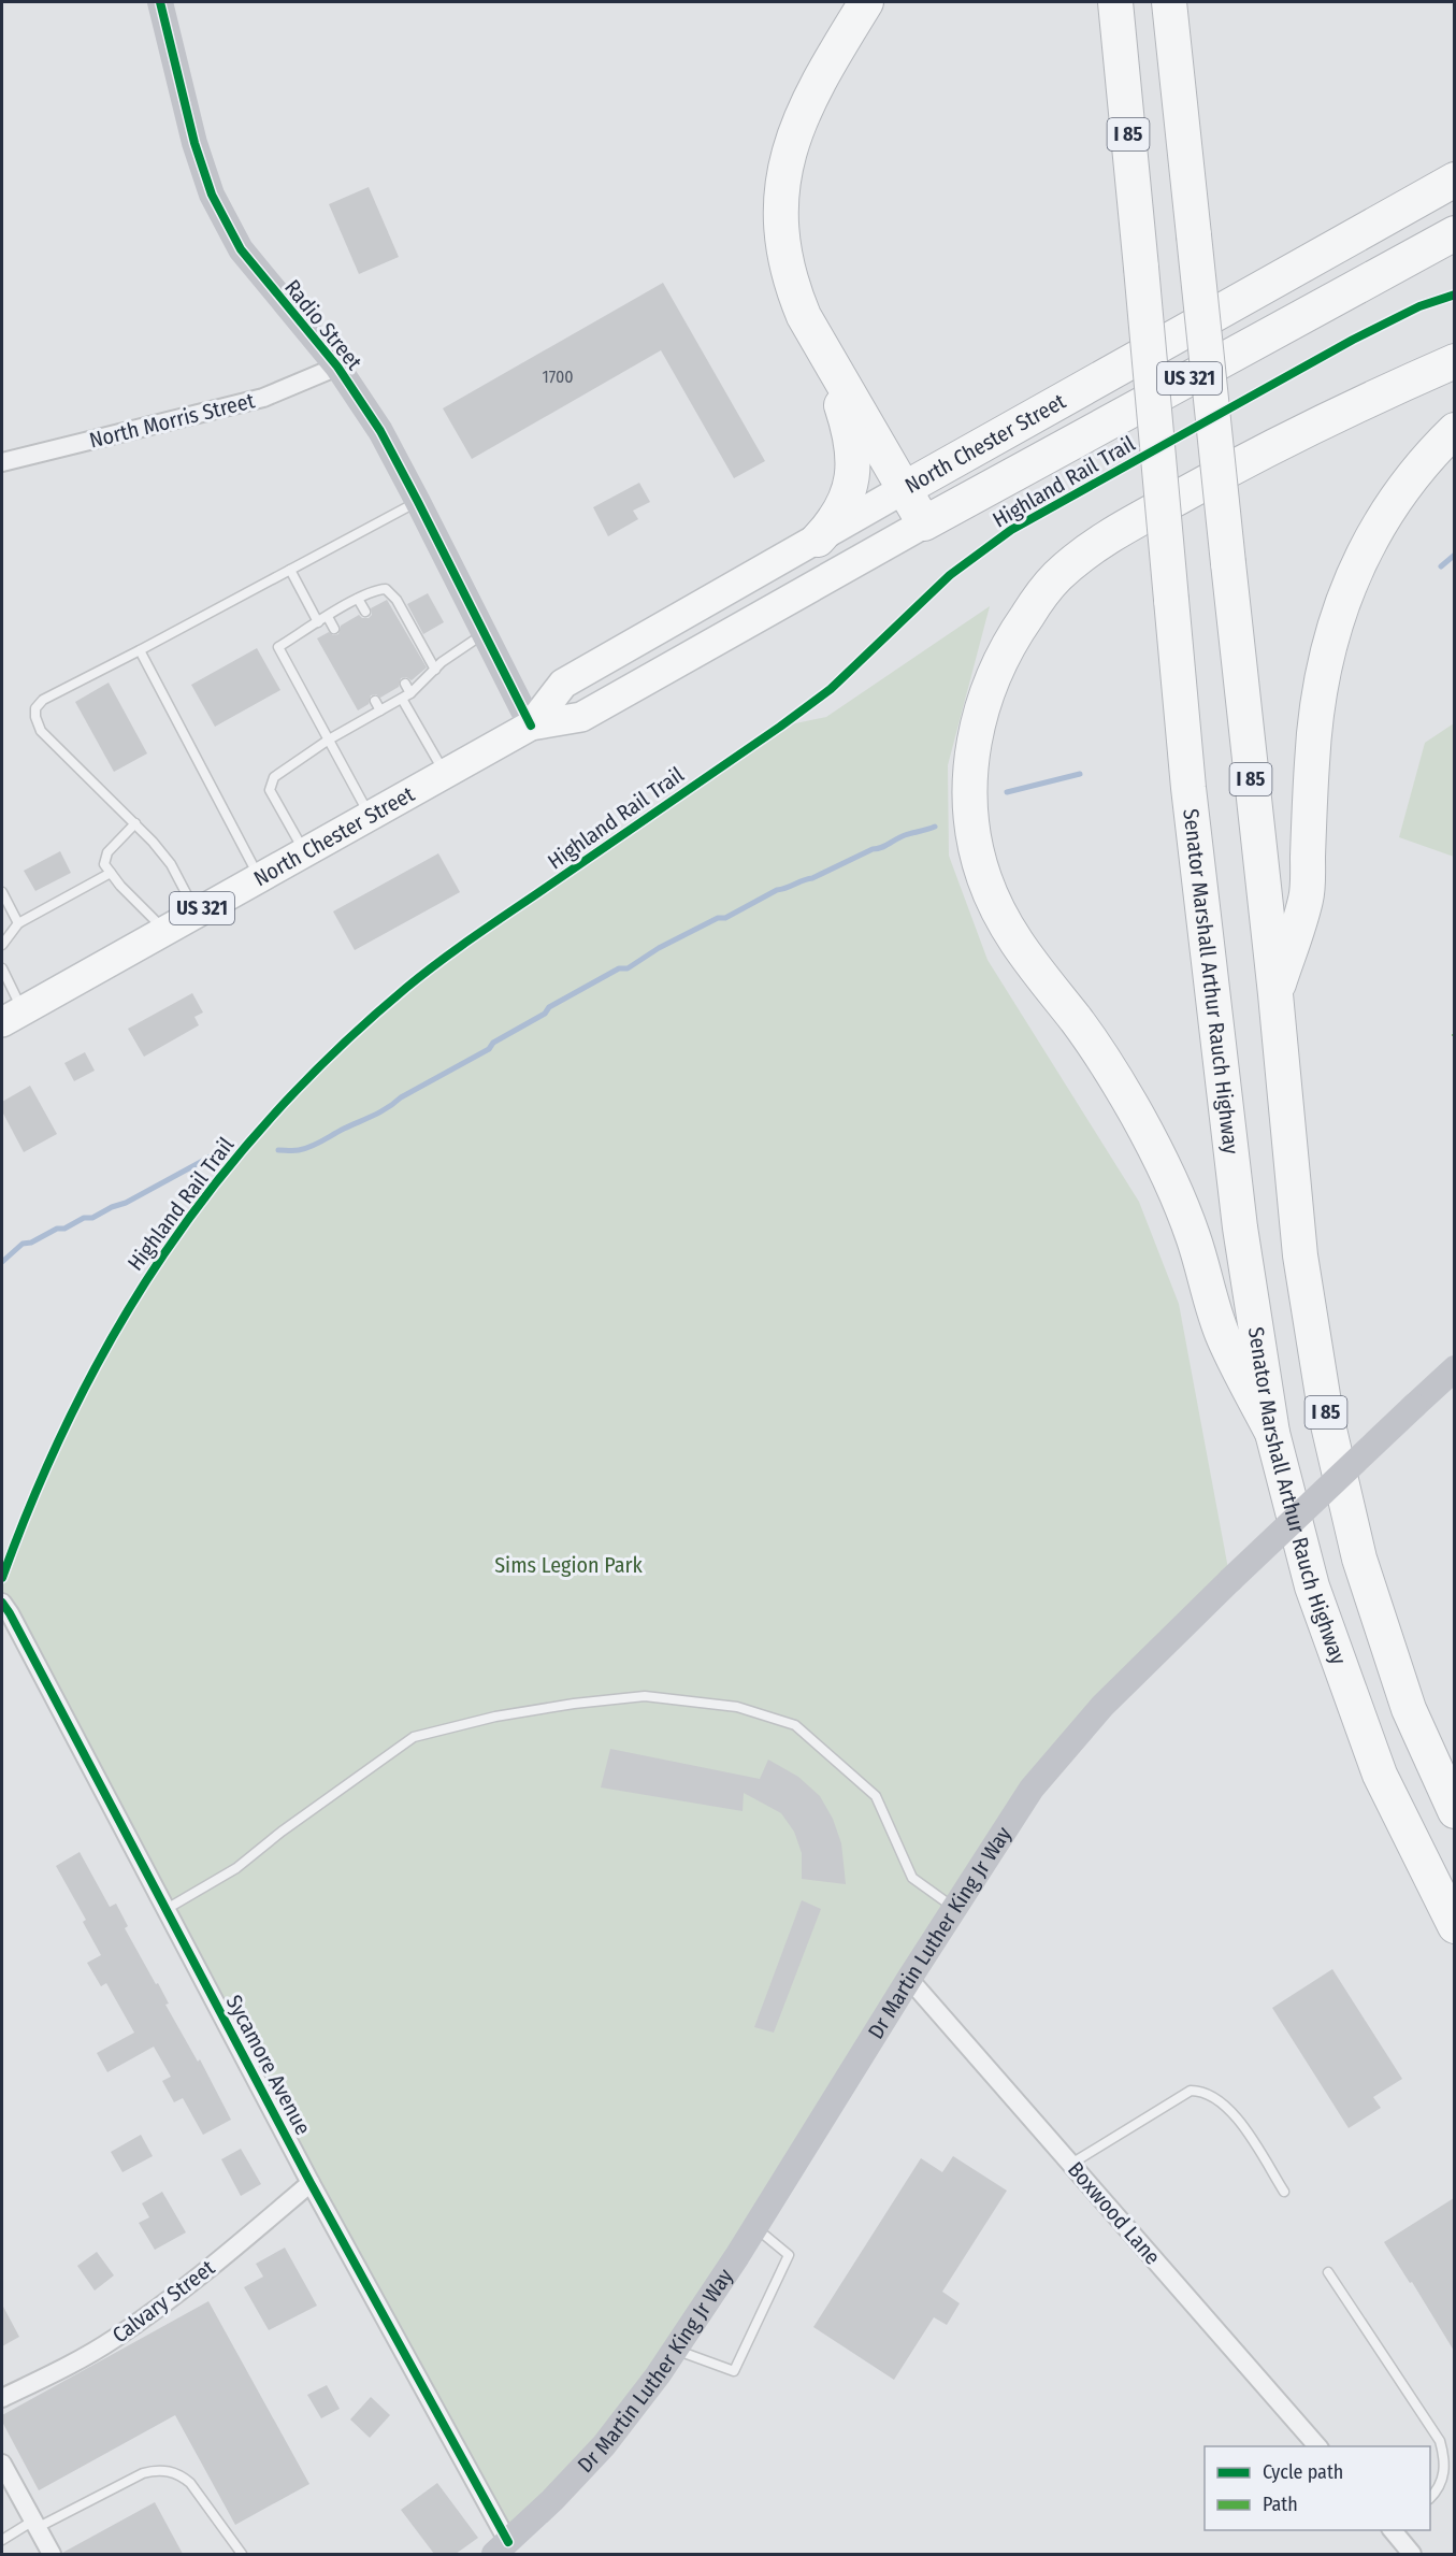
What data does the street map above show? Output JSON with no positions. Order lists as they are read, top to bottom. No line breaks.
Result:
{"streets":{"highway":["I 85","US 321","North Chester Street","Senator Marshall Arthur Rauch Highway"],"main road":["Radio Street","Dr Martin Luther King Jr Way"],"street":["North Morris Street","Sycamore Avenue","Boxwood Lane","Calvary Street"],"cycle path":["Highland Rail Trail"]},"crossings":[["I 85","Senator Marshall Arthur Rauch Highway"],["Radio Street","North Morris Street"],["Radio Street","North Chester Street"],["Dr Martin Luther King Jr Way","Sycamore Avenue"],["Dr Martin Luther King Jr Way","Boxwood Lane"],["Sycamore Avenue","Calvary Street"]],"parks":["Sims Legion Park"],"house_numbers":["1700"],"legend":["Cycle path","Path"]}
